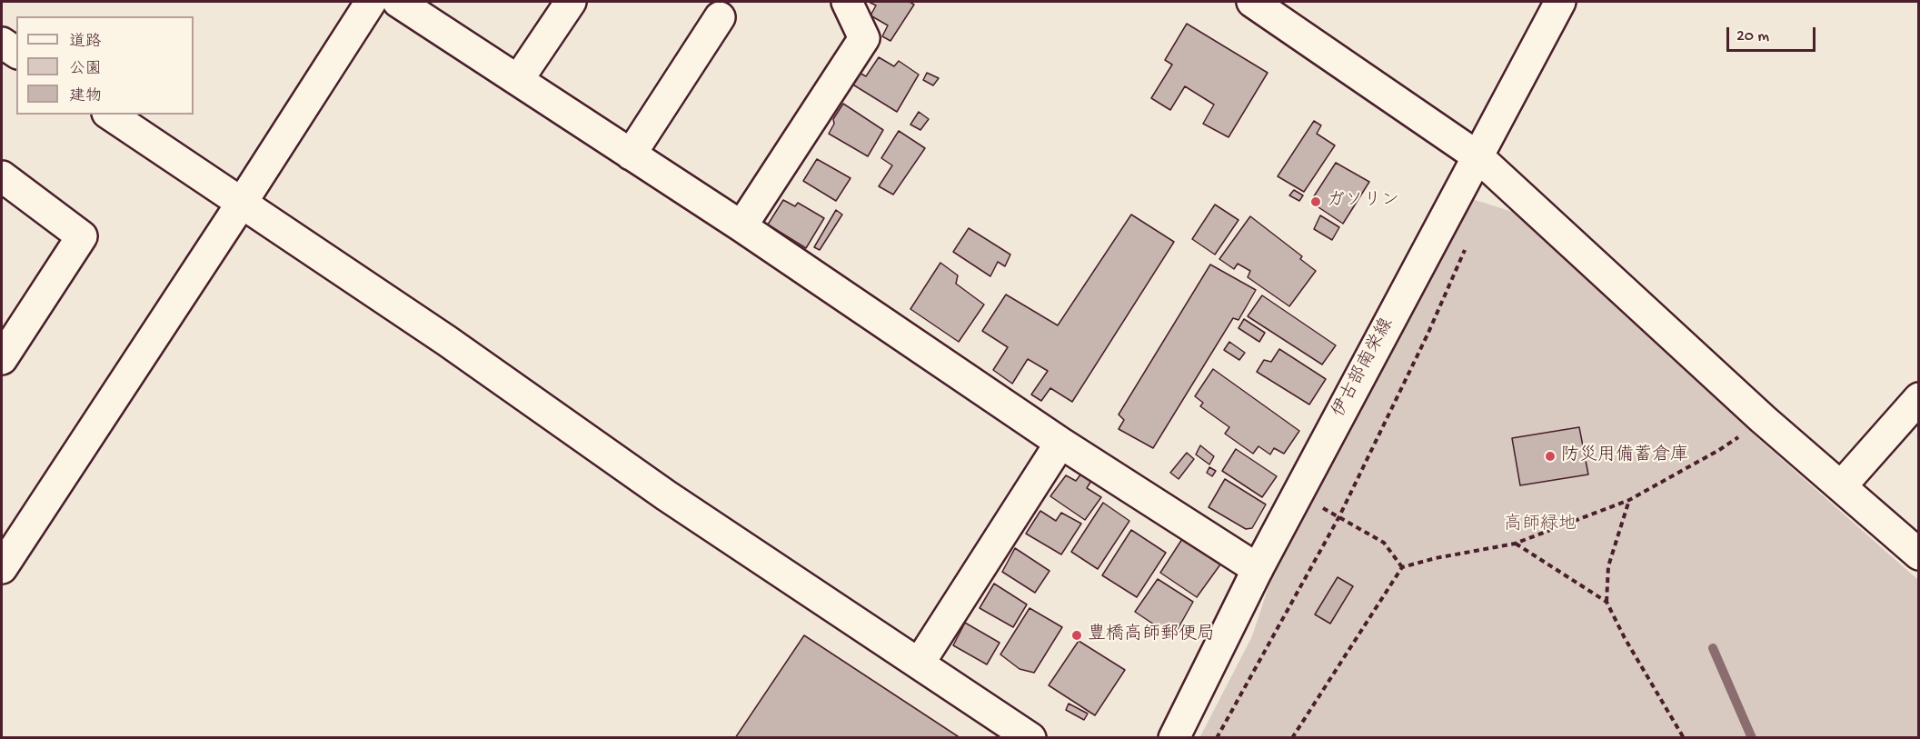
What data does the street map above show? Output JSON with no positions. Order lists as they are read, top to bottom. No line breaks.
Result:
{"streets":{"street":["伊古部南栄線"]},"parks":["高師緑地"],"places":["ガソリン","防災用備蓄倉庫","豊橋高師郵便局"],"legend":["道路","公園","建物"],"scale_bar":"20 m"}
